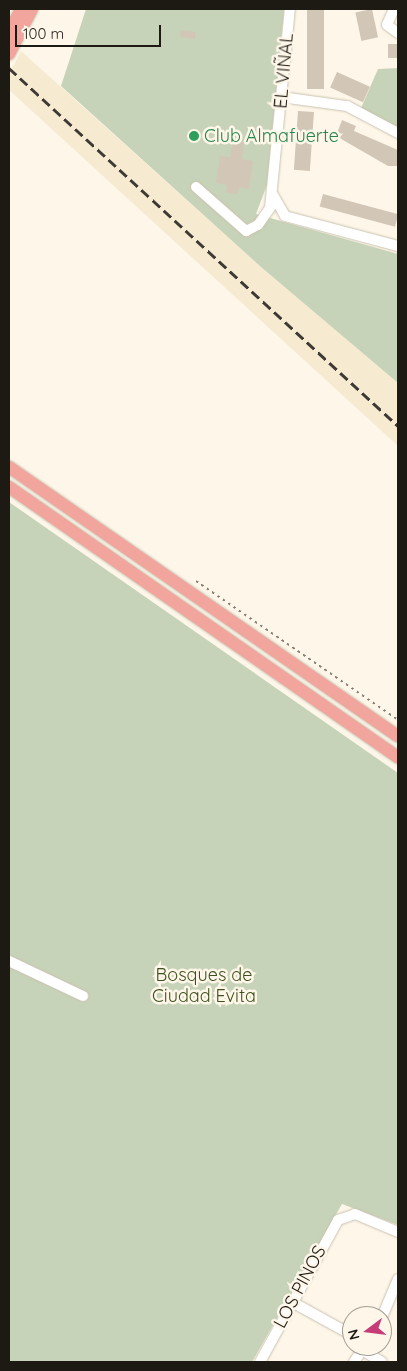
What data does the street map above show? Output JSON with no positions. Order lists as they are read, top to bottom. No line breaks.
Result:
{"streets":{"street":["EL VIÑAL","LOS PINOS"]},"parks":["Bosques de Ciudad Evita"],"places":["Club Almafuerte"],"scale_bar":"100 m","north":"left"}
